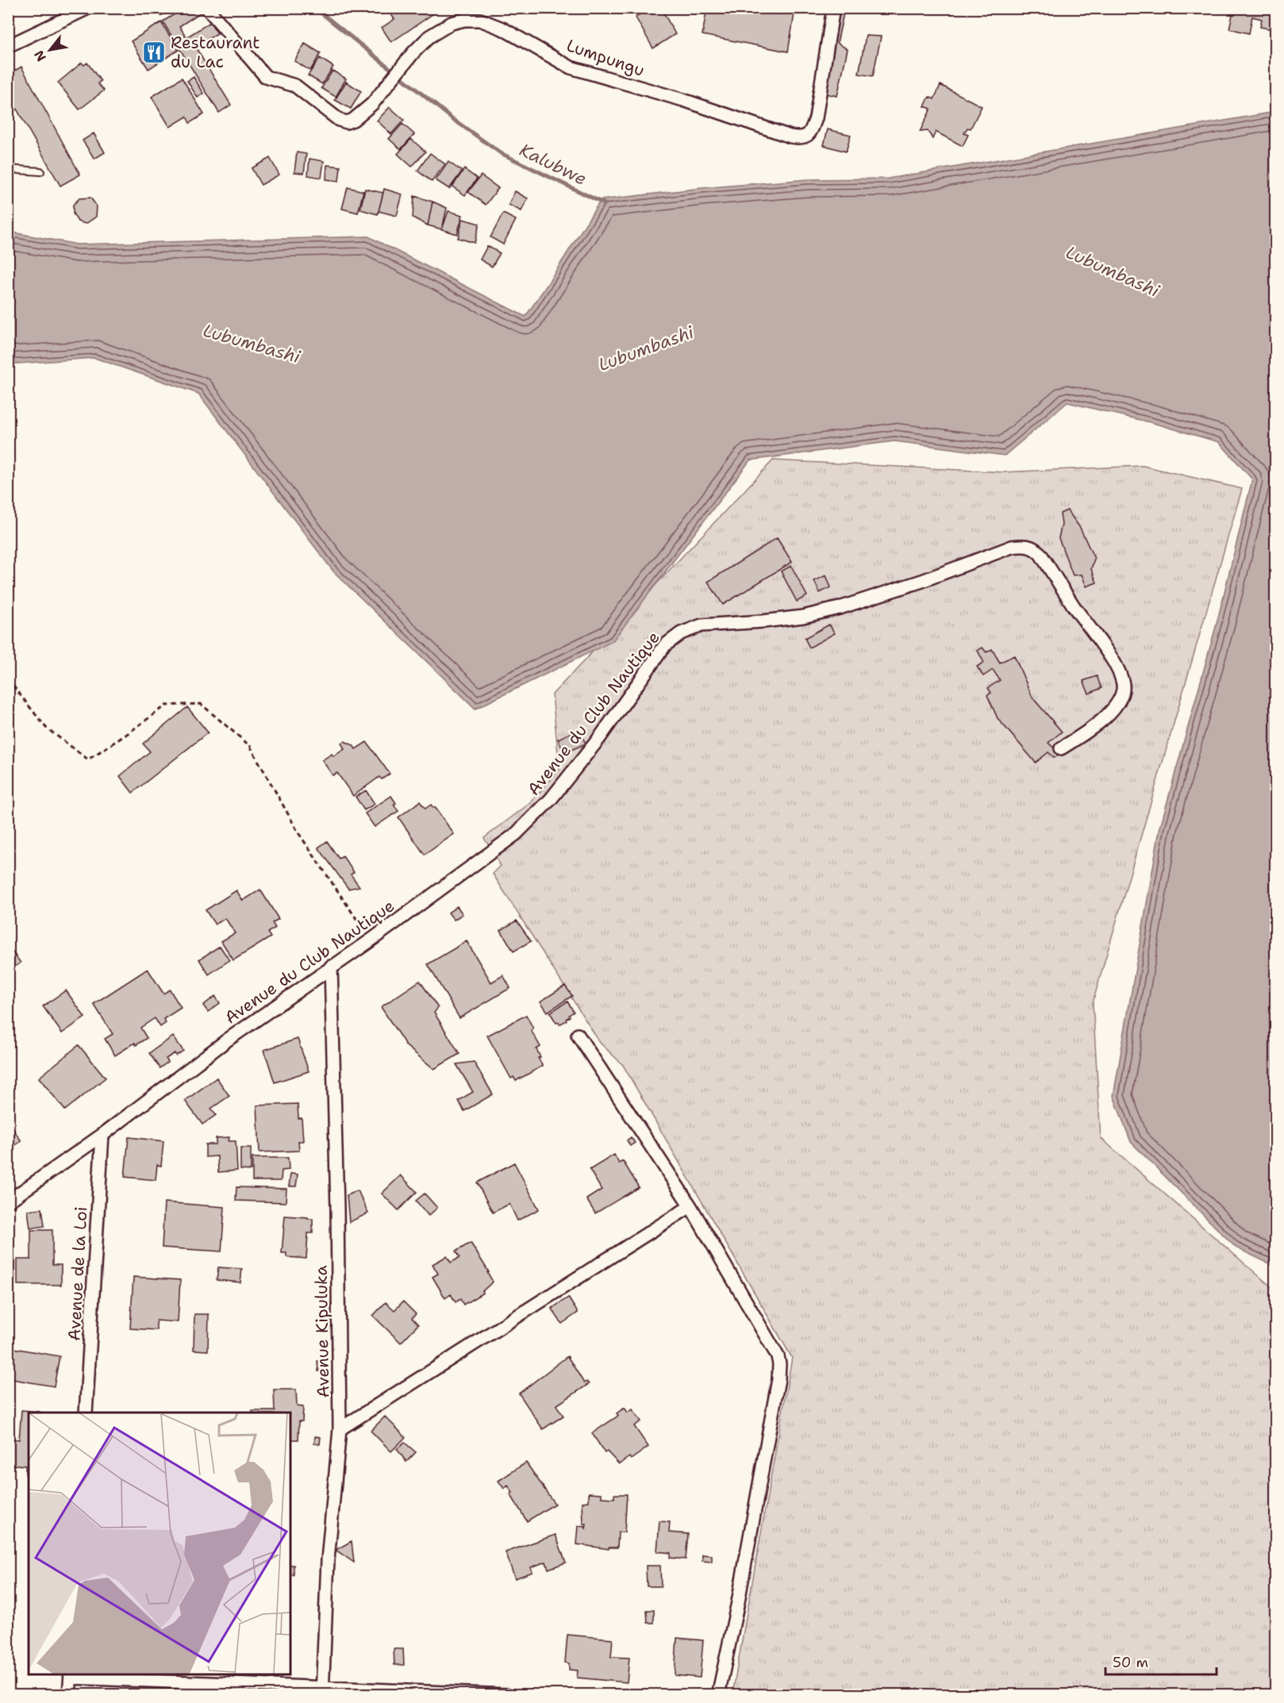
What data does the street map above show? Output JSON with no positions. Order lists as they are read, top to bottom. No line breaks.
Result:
{"streets":{"street":["Lumpungu","Avenue du Club Nautique","Avenue de la Loi","Avenue Kipuluka"]},"crossings":[["Avenue du Club Nautique","Avenue de la Loi"],["Avenue du Club Nautique","Avenue Kipuluka"]],"water":["Kalubwe","Lubumbashi"],"places":{"restaurant":["Restaurant du Lac"]},"scale_bar":"50 m","north":"bottom left"}
